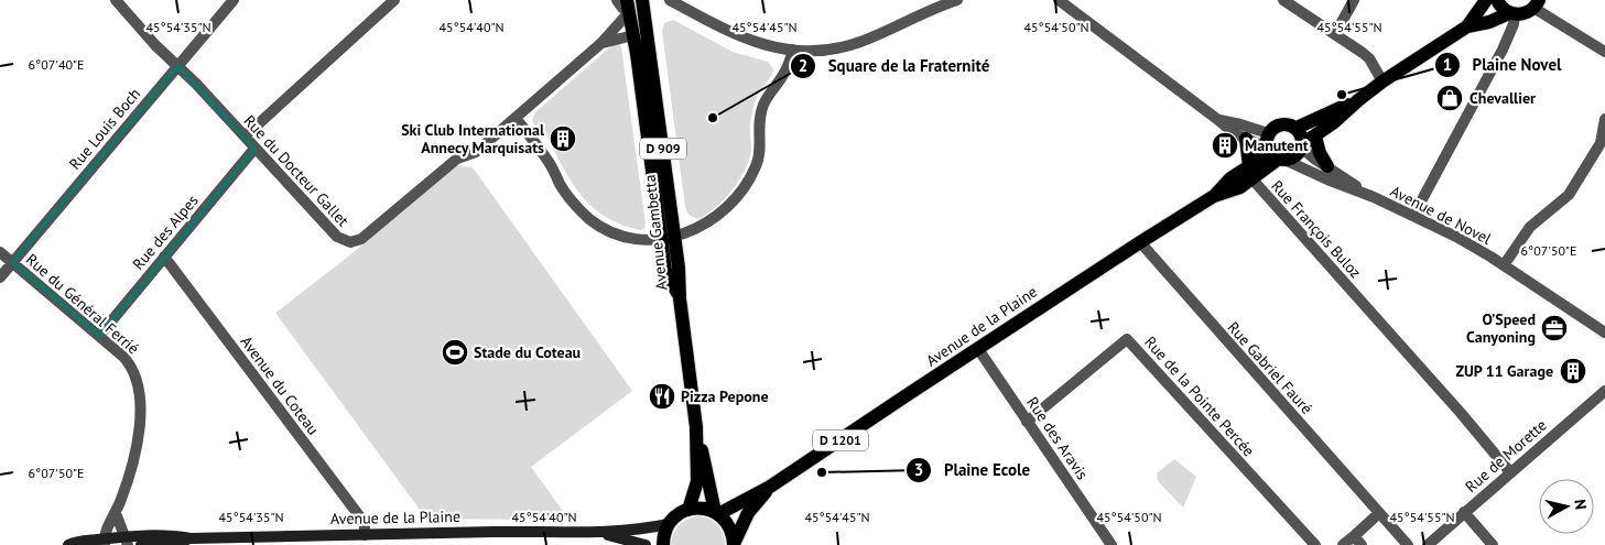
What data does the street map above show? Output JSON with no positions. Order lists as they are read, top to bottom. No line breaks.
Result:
{"streets":{"main road":["D 909","Avenue Gambetta","Avenue de la Plaine","D 1201"],"street":["Rue Louis Boch","Rue du Docteur Gallet","Avenue de Novel","Rue François Buloz","Rue des Alpes","Rue du Général Ferrié","Rue Gabriel Fauré","Avenue du Coteau","Rue de la Pointe Percée","Rue des Aravis","Rue de Morette"]},"crossings":[["Rue Louis Boch","Rue du Docteur Gallet"],["Rue Louis Boch","Rue du Général Ferrié"],["Rue du Docteur Gallet","Rue des Alpes"],["Rue du Docteur Gallet","Avenue Gambetta"],["Avenue de Novel","Avenue de la Plaine"],["Rue François Buloz","Avenue de la Plaine"],["Rue François Buloz","Rue de Morette"],["Rue des Alpes","Rue du Général Ferrié"],["Rue des Alpes","Avenue du Coteau"],["Avenue Gambetta","Avenue de la Plaine"],["Rue du Général Ferrié","Avenue de la Plaine"],["Avenue de la Plaine","Rue Gabriel Fauré"],["Avenue de la Plaine","Avenue du Coteau"],["Avenue de la Plaine","Rue des Aravis"],["Rue de la Pointe Percée","Rue des Aravis"]],"places":{"other":["Plaine Novel","Square de la Fraternité","Plaine Ecole"],"shop":["Chevallier"],"building":["Ski Club International Annecy Marquisats","Manutent","ZUP 11 Garage"],"office":["O’Speed Canyoning"],"sports":["Stade du Coteau"],"restaurant":["Pizza Pepone"]},"north":"right","coordinates":["45°54'35\"N","45°54'40\"N","45°54'45\"N","45°54'50\"N","45°54'55\"N","6°07'40\"E","6°07'50\"E"]}
